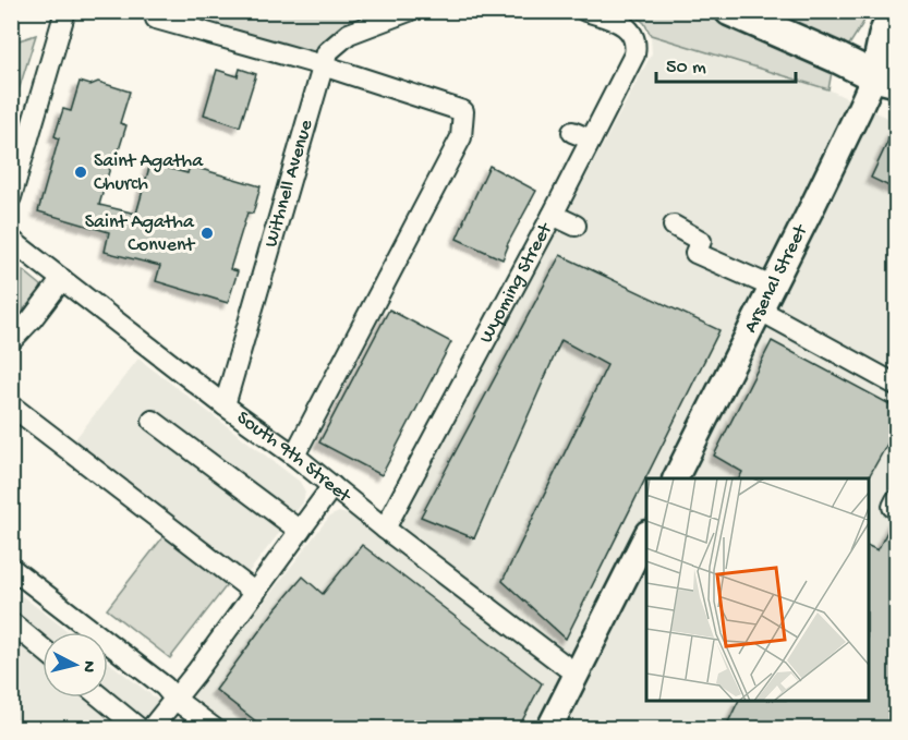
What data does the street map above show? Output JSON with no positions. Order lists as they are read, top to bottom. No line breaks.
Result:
{"streets":{"main road":["Arsenal Street"],"street":["Withnell Avenue","Wyoming Street","South 9th Street"]},"crossings":[["Withnell Avenue","South 9th Street"],["Wyoming Street","South 9th Street"]],"places":["Saint Agatha Church","Saint Agatha Convent"],"scale_bar":"50 m","north":"right"}
